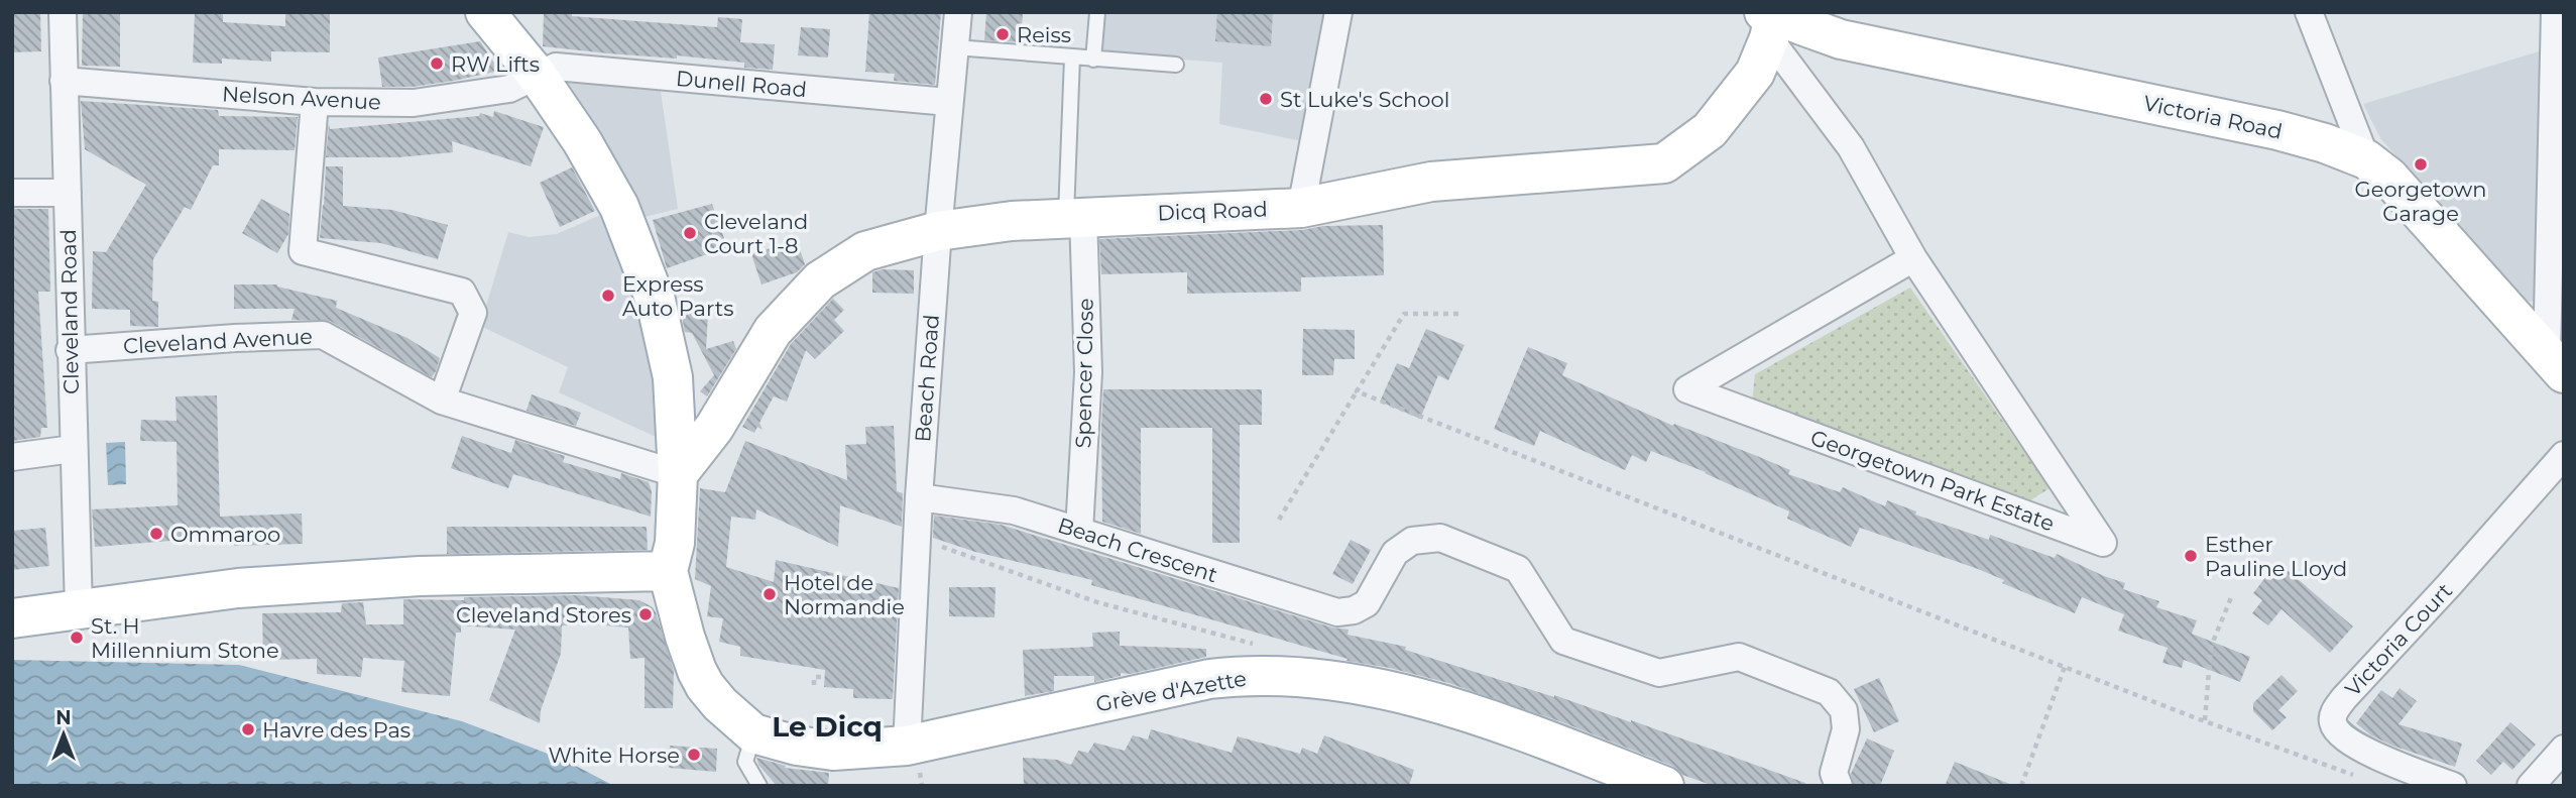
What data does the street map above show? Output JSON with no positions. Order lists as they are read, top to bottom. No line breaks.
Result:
{"streets":{"main road":["Victoria Road","Dicq Road","Grève d'Azette"],"street":["Dunell Road","Nelson Avenue","Cleveland Road","Cleveland Avenue","Spencer Close","Beach Road","Georgetown Park Estate","Beach Crescent","Victoria Court"]},"crossings":[["Dunell Road","Nelson Avenue"],["Dunell Road","Beach Road"],["Nelson Avenue","Cleveland Road"],["Victoria Road","Dicq Road"],["Victoria Road","Georgetown Park Estate"],["Dicq Road","Cleveland Avenue"],["Dicq Road","Spencer Close"],["Dicq Road","Beach Road"],["Dicq Road","Georgetown Park Estate"],["Cleveland Road","Cleveland Avenue"],["Spencer Close","Beach Crescent"],["Beach Road","Beach Crescent"],["Beach Road","Grève d'Azette"]],"districts":["Le Dicq"],"places":["Reiss","RW Lifts","St Luke's School","Georgetown Garage","Cleveland Court 1-8","Express Auto Parts","Ommaroo","Esther Pauline Lloyd","Hotel de Normandie","Cleveland Stores","St. H Millennium Stone","Havre des Pas","White Horse"],"north":"top"}
